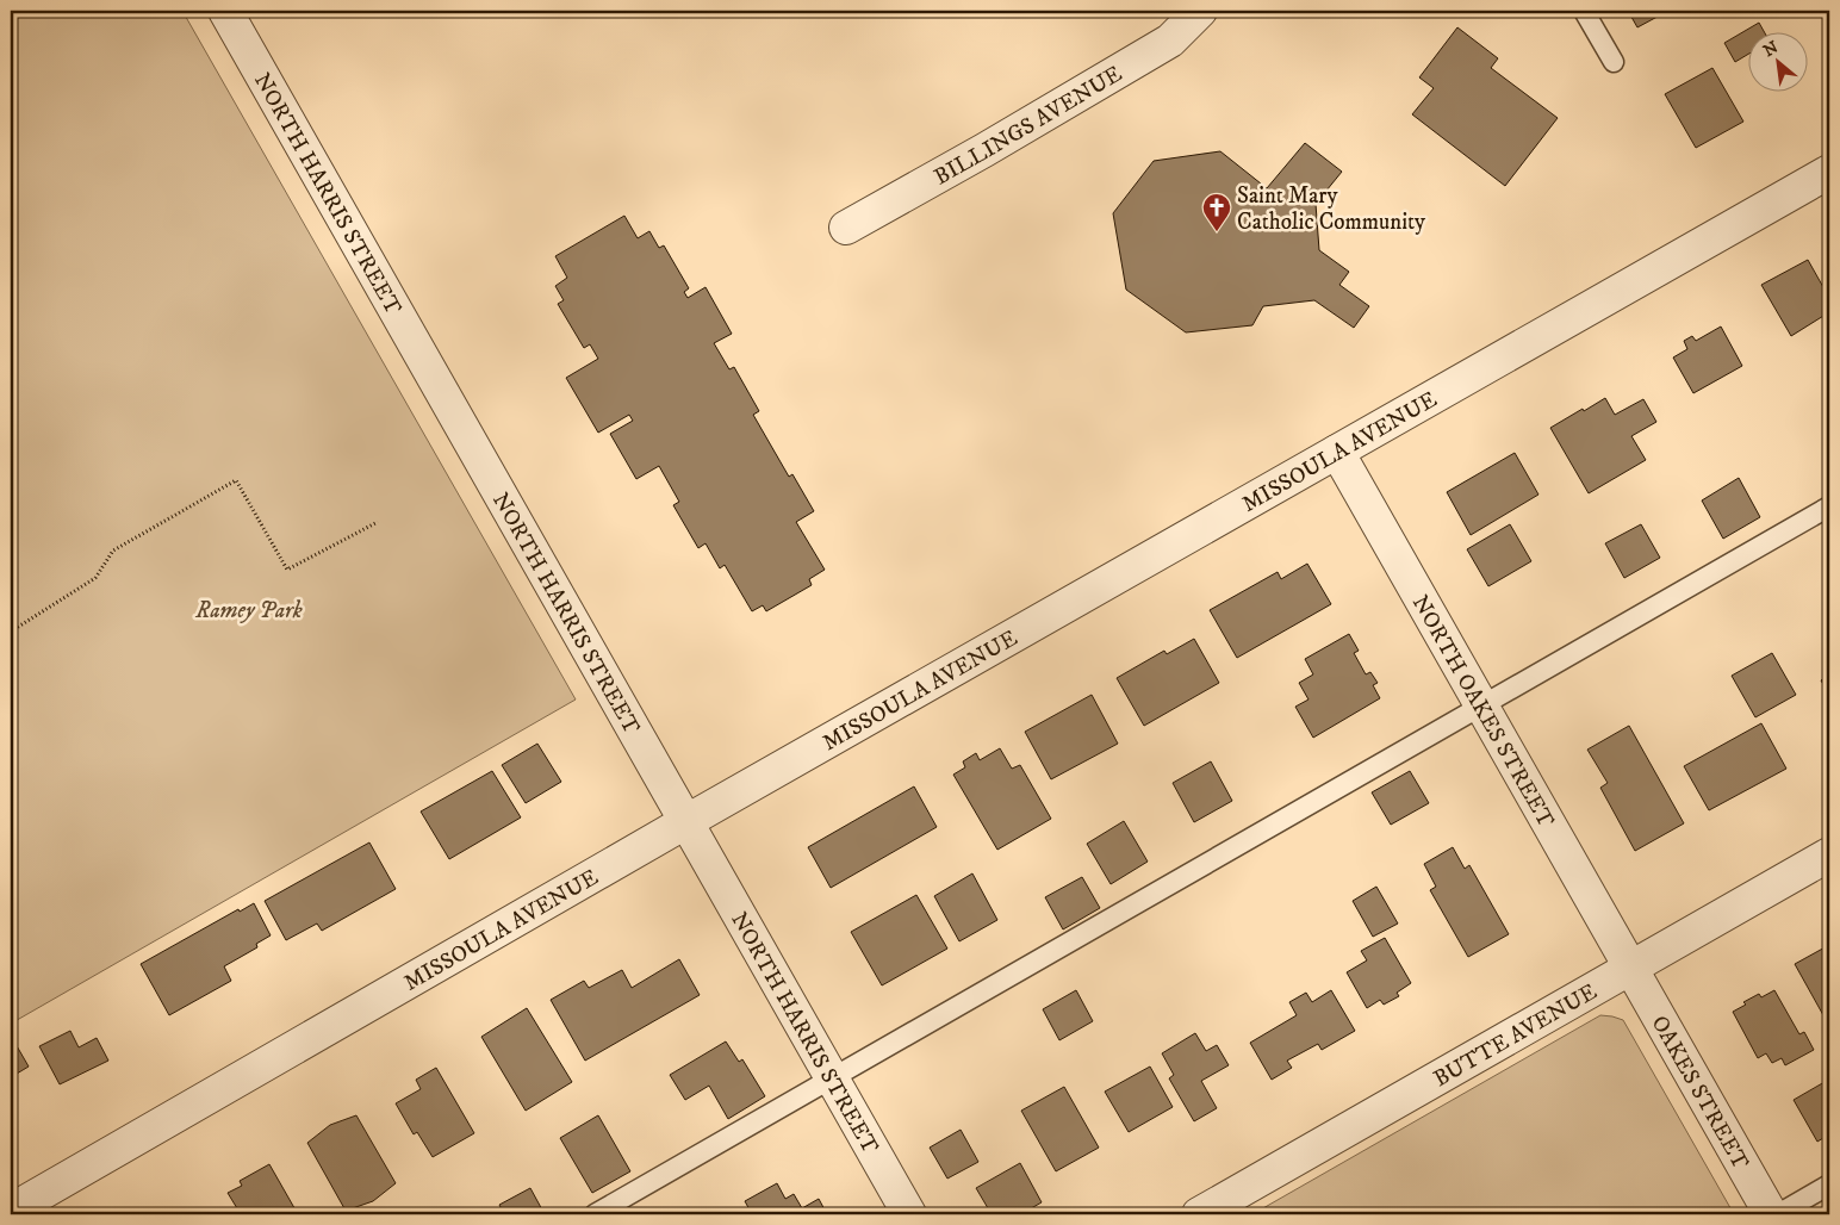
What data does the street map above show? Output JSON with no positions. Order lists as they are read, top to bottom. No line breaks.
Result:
{"streets":{"street":["BILLINGS AVENUE","NORTH HARRIS STREET","MISSOULA AVENUE","NORTH OAKES STREET","BUTTE AVENUE","OAKES STREET"]},"crossings":[["NORTH HARRIS STREET","MISSOULA AVENUE"],["MISSOULA AVENUE","NORTH OAKES STREET"],["NORTH OAKES STREET","BUTTE AVENUE"],["NORTH OAKES STREET","OAKES STREET"],["BUTTE AVENUE","OAKES STREET"]],"parks":["Ramey Park"],"places":{"church":["Saint Mary Catholic Community"]},"north":"top left"}
